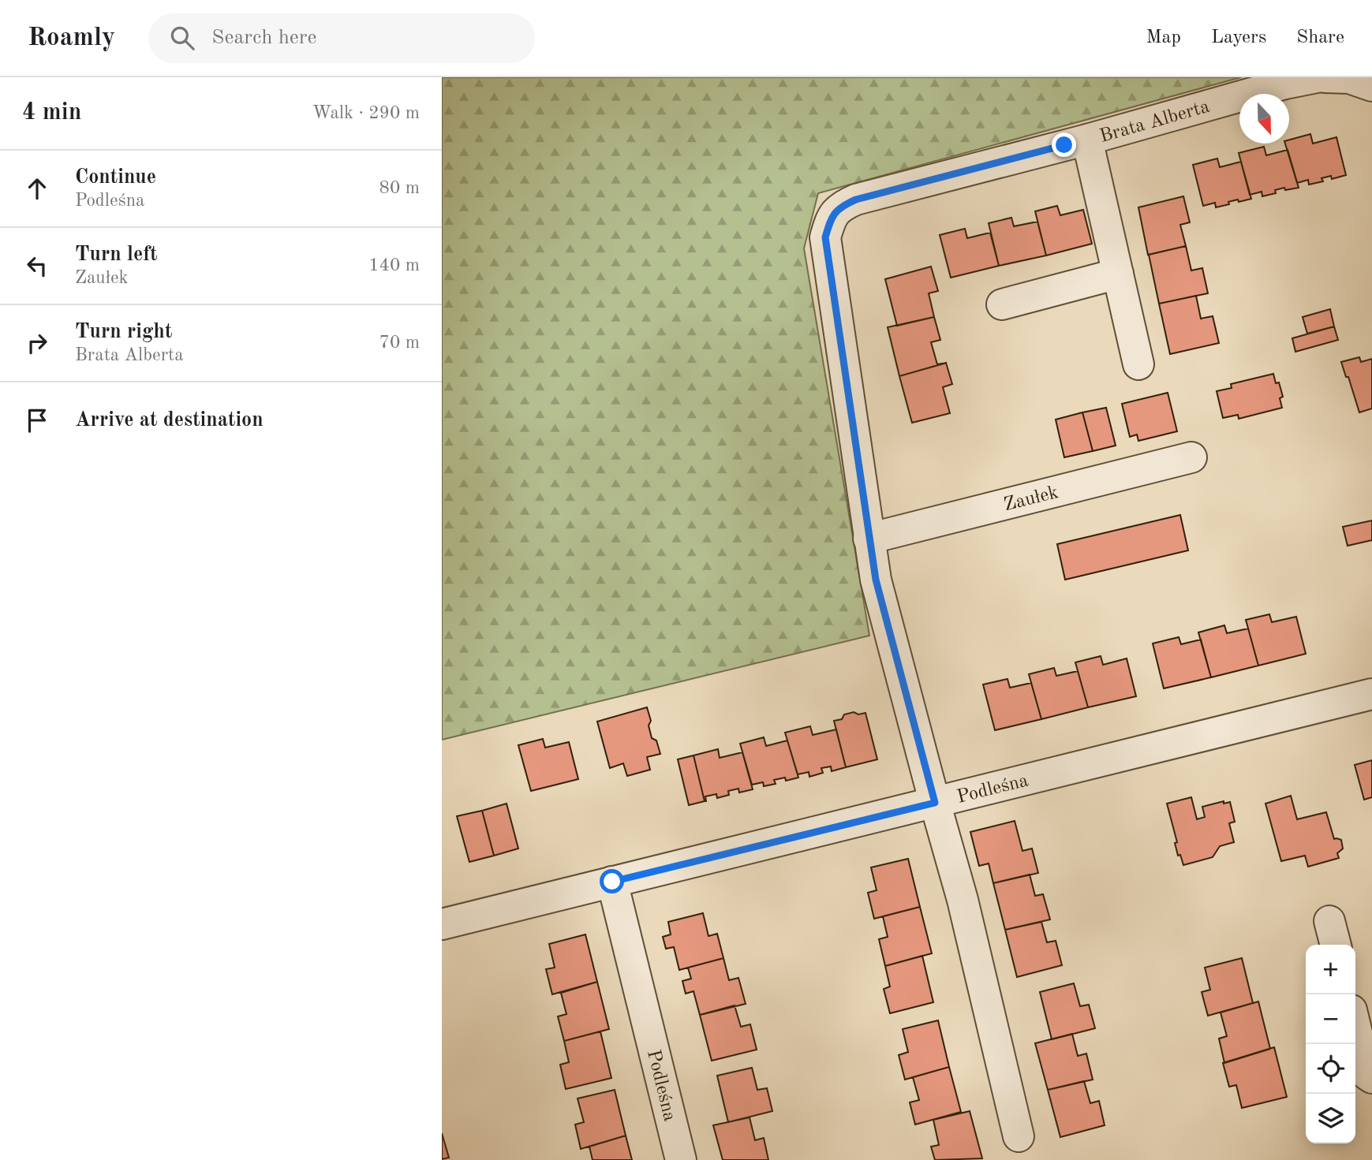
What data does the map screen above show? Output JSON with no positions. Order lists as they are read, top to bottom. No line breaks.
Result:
{"streets":{"street":["Brata Alberta","Zaułek","Podleśna"]},"crossings":[["Brata Alberta","Zaułek"]],"north":"bottom","page":{"header":"Roamly","search":"Search here","nav":["Map","Layers","Share"],"heading":["4 min","Walk · 290 m"],"list":[["Continue","Podleśna","80 m"],["Turn left","Zaułek","140 m"],["Turn right","Brata Alberta","70 m"],"Arrive at destination"],"map_buttons":["+","−"]}}
